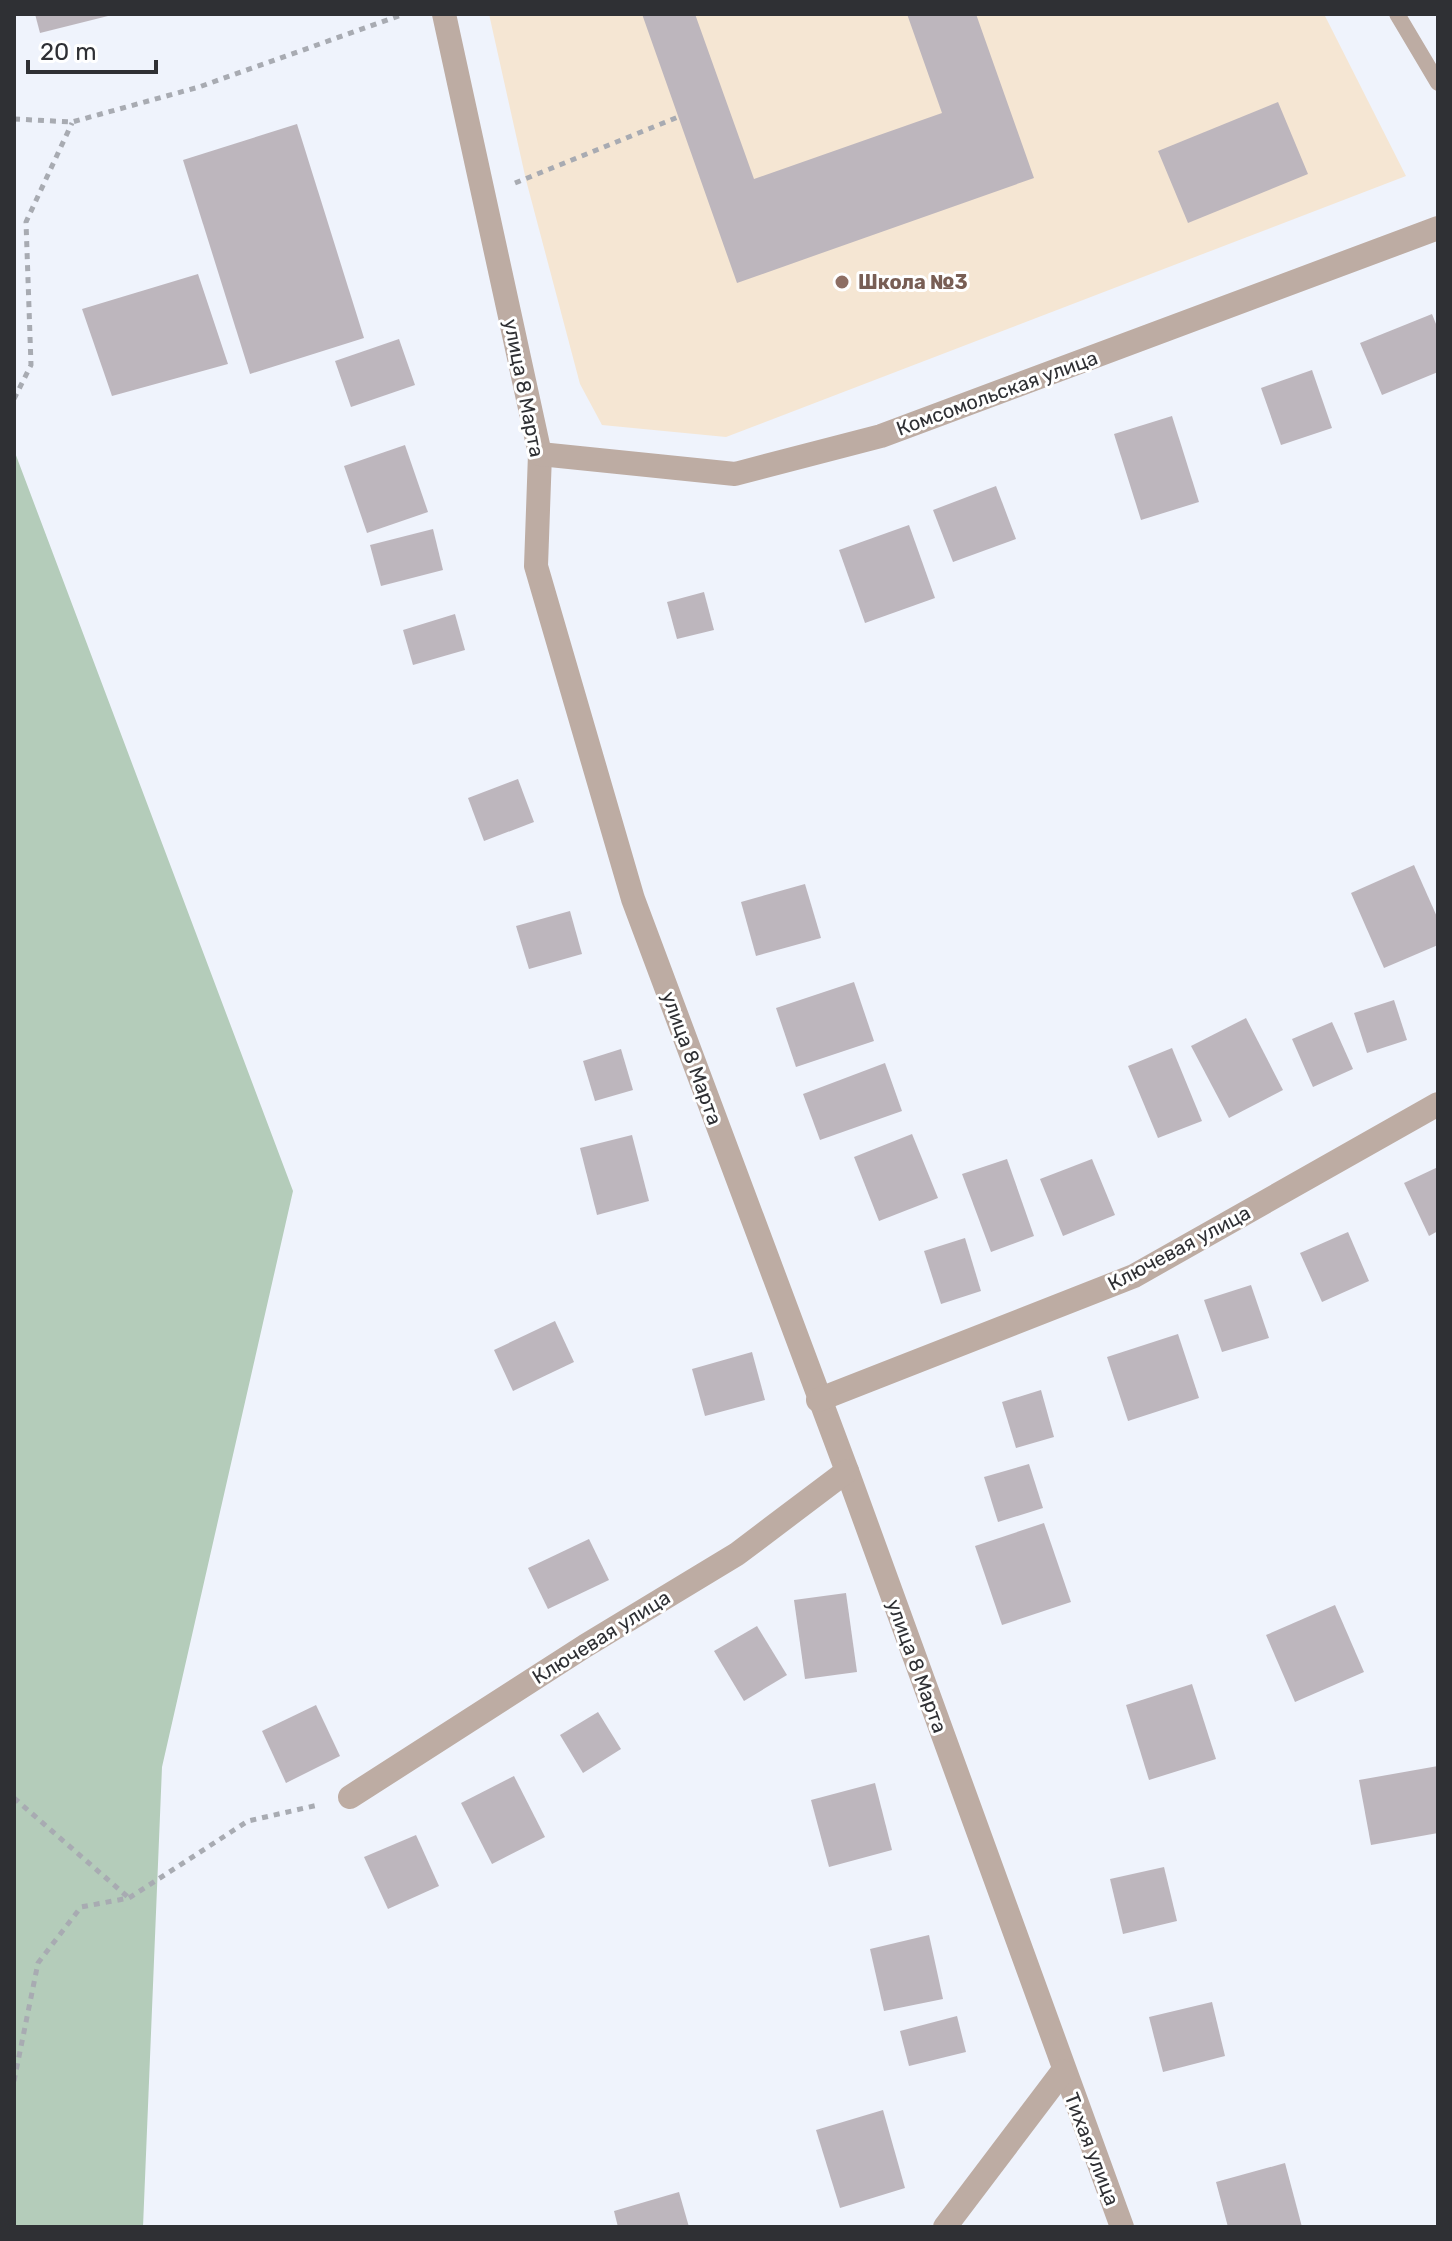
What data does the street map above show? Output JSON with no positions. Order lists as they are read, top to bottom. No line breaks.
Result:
{"streets":{"street":["улица 8 Марта","Комсомольская улица","Ключевая улица","Тихая улица"]},"crossings":[["улица 8 Марта","Комсомольская улица"],["улица 8 Марта","Ключевая улица"],["улица 8 Марта","Тихая улица"]],"places":["Школа №3"],"scale_bar":"20 m"}
